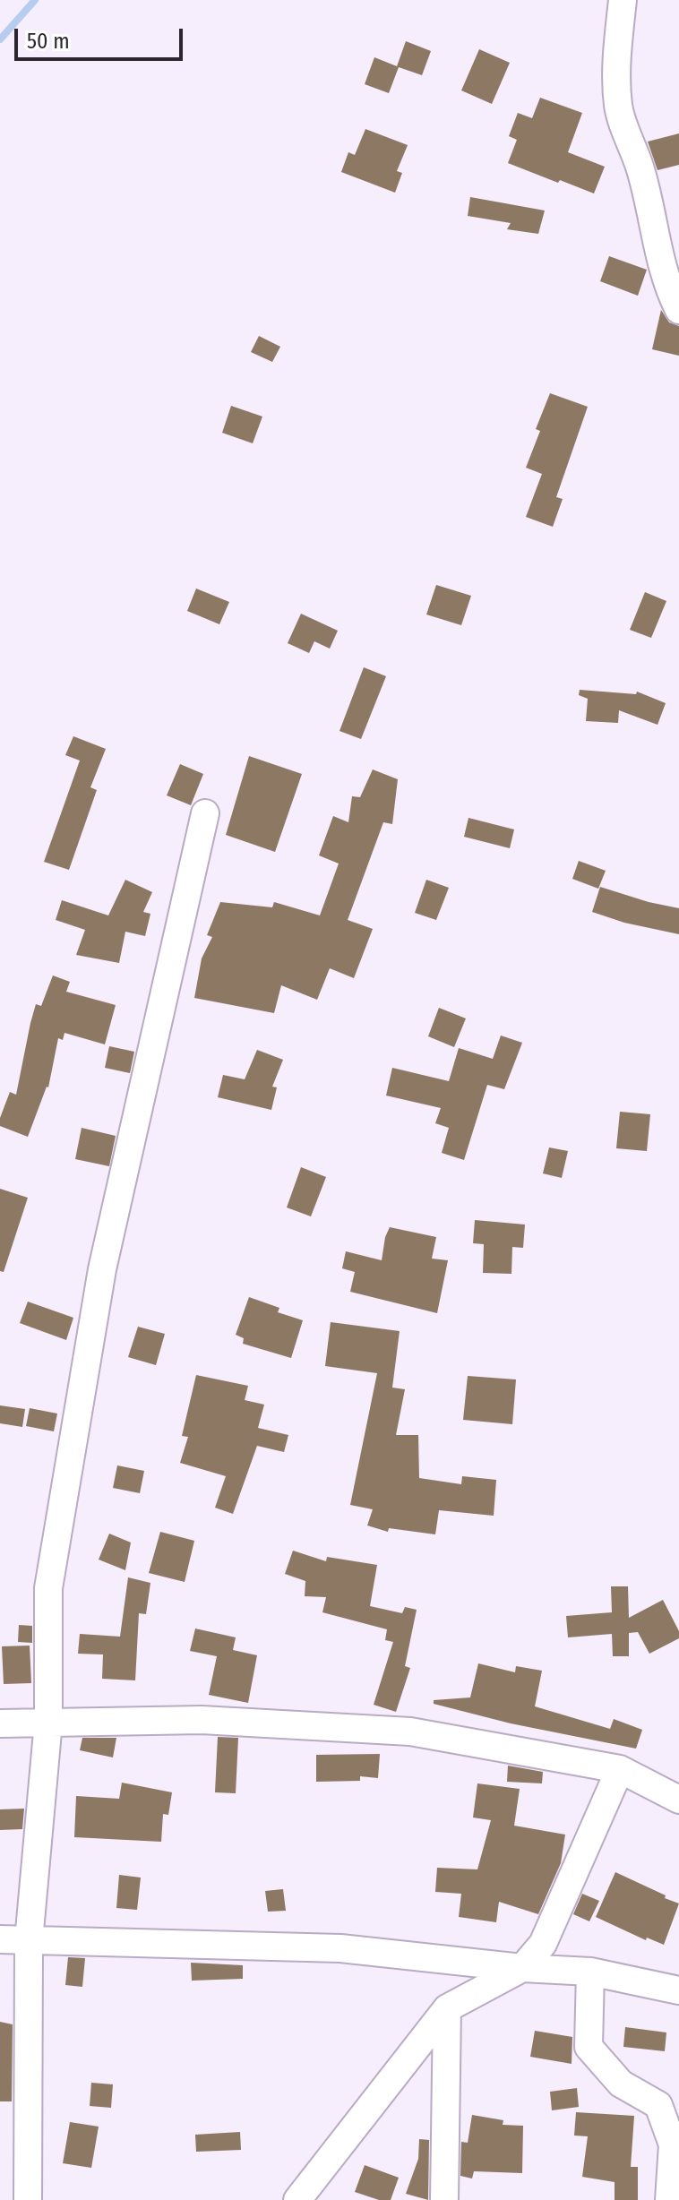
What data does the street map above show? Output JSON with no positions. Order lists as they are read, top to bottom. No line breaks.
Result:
{"scale_bar":"50 m"}
